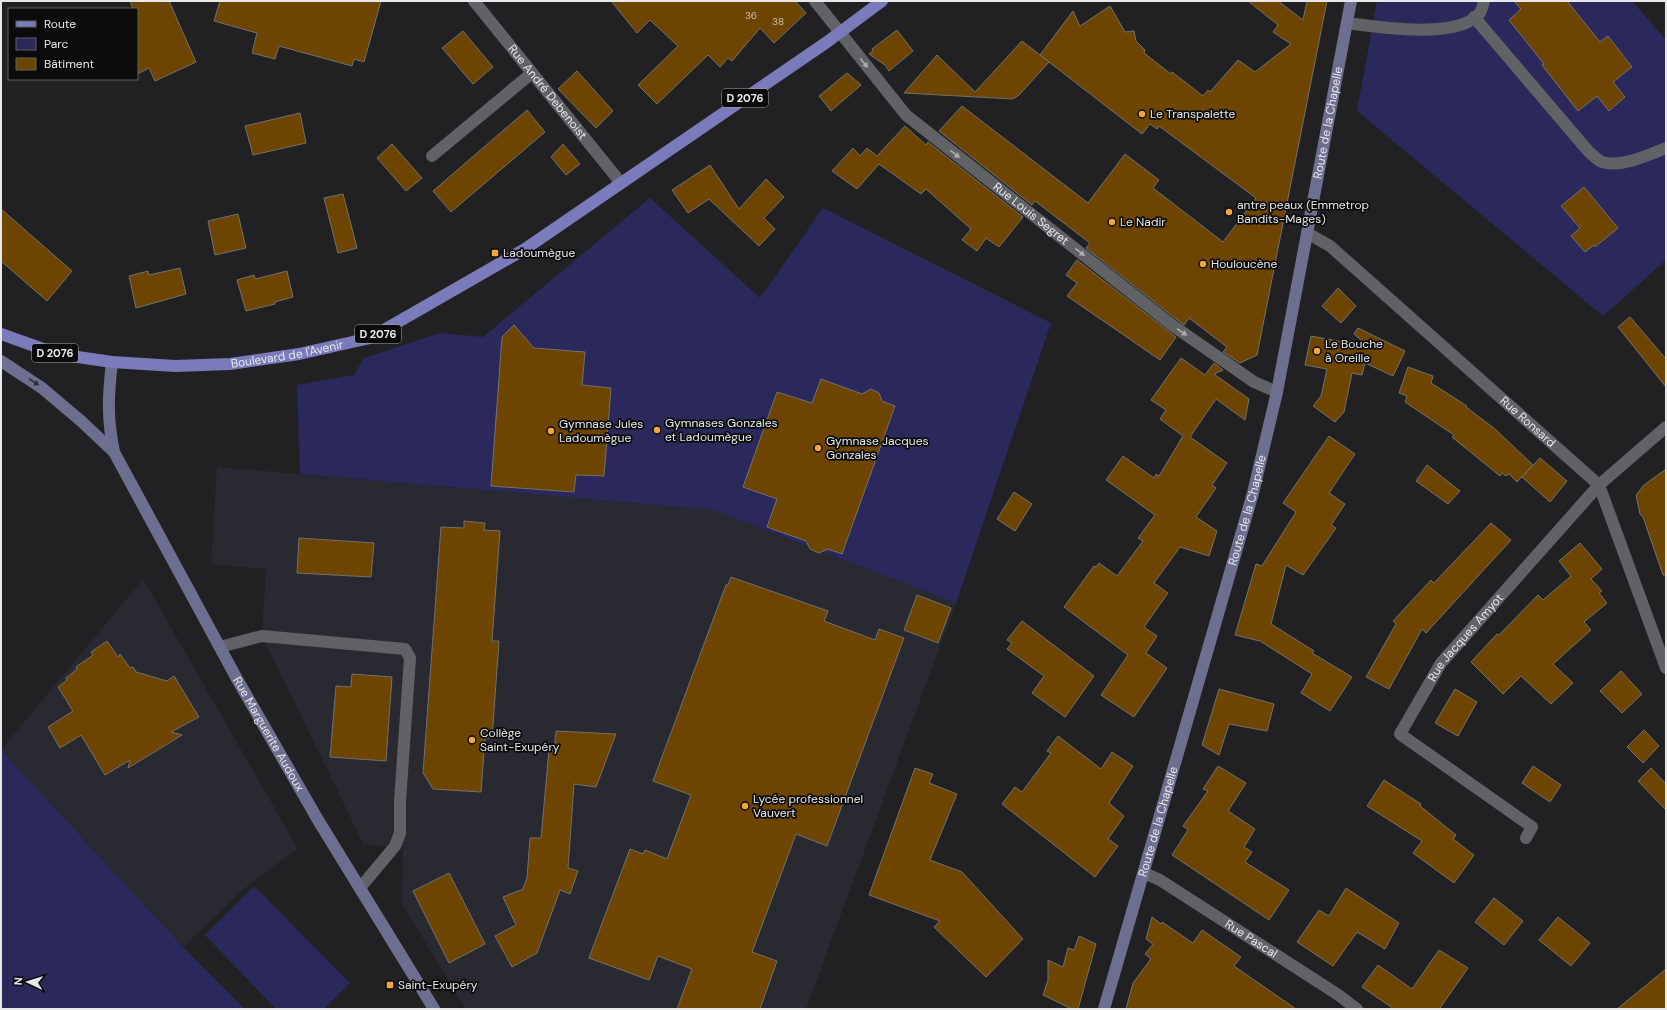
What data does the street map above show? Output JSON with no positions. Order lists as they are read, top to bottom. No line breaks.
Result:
{"streets":{"main road":["D 2076","Route de la Chapelle","Boulevard de l'Avenir","Rue Marguerite Audoux"],"street":["Rue André Debenoist","Rue Louis Segret","Rue Ronsard","Rue Jacques Amyot","Rue Pascal"]},"crossings":[["Rue André Debenoist","D 2076"],["Rue André Debenoist","Boulevard de l'Avenir"],["D 2076","Rue Louis Segret"],["D 2076","Boulevard de l'Avenir"],["Route de la Chapelle","Rue Louis Segret"],["Route de la Chapelle","Rue Ronsard"],["Route de la Chapelle","Rue Pascal"],["Boulevard de l'Avenir","Rue Marguerite Audoux"],["Rue Ronsard","Rue Jacques Amyot"]],"one_way":["Rue Louis Segret"],"places":{"other":["Le Transpalette","antre peaux (Emmetrop Bandits-Mages)","Le Nadir","Houloucène","Le Bouche à Oreille","Gymnases Gonzales et Ladoumègue","Gymnase Jules Ladoumègue","Gymnase Jacques Gonzales","Collège Saint-Exupéry","Lycée professionnel Vauvert"],"transit":["Ladoumègue","Saint-Exupéry"]},"house_numbers":["36","38"],"legend":["Route","Parc","Bâtiment"],"north":"left"}
